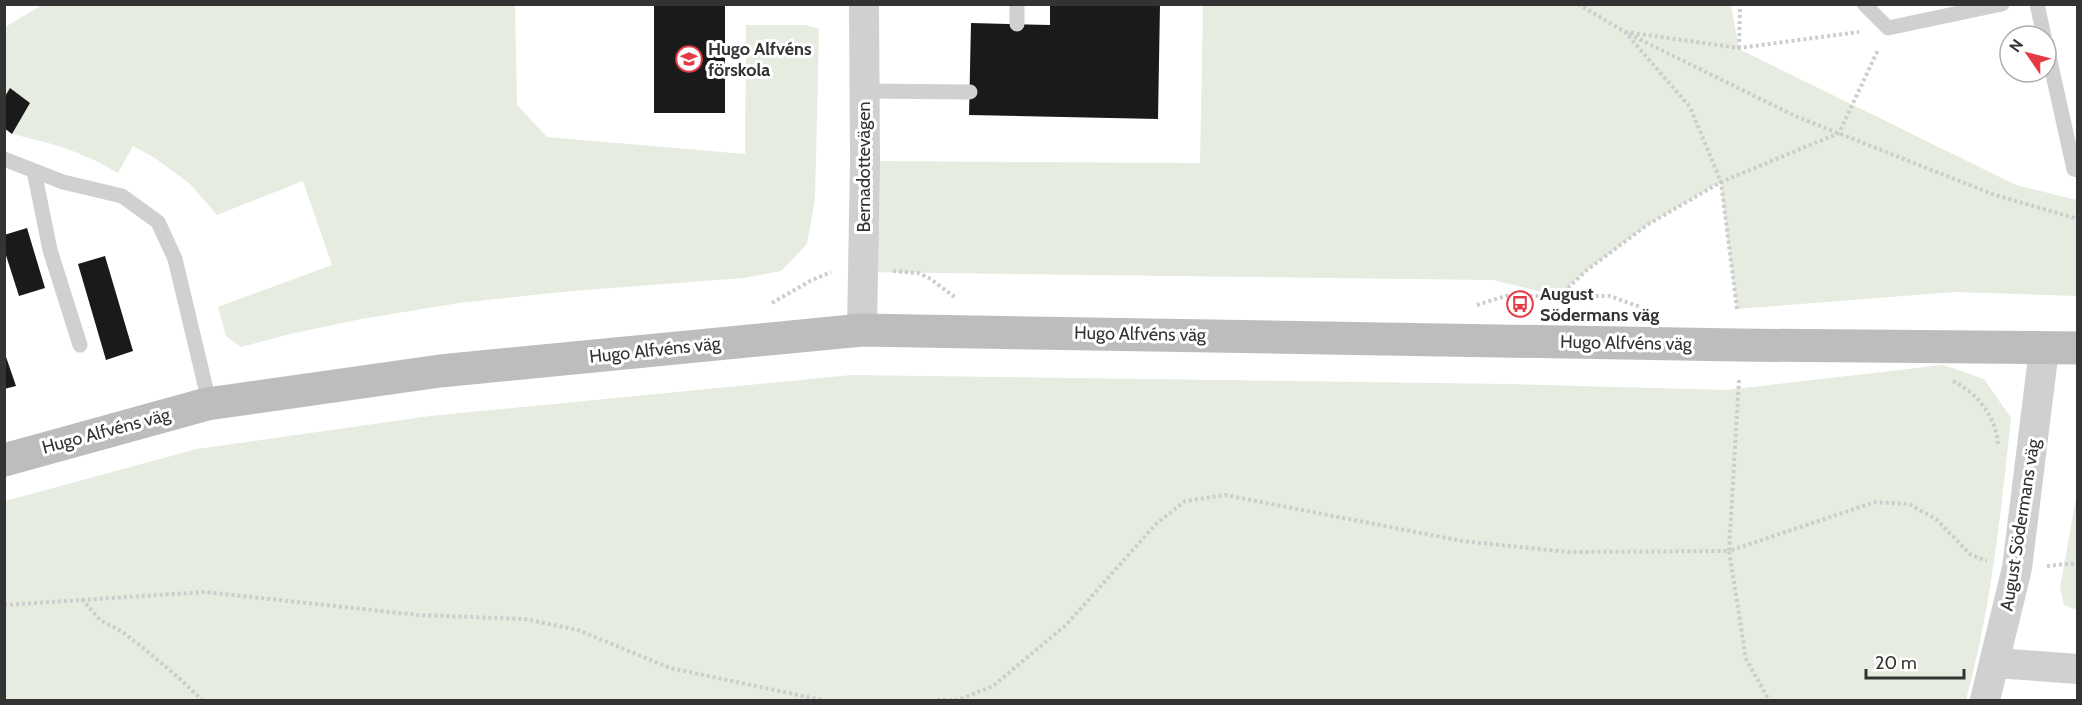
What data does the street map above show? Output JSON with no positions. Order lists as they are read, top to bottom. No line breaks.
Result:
{"streets":{"street":["Bernadottevägen","Hugo Alfvéns väg","August Södermans väg"]},"crossings":[["Bernadottevägen","Hugo Alfvéns väg"],["Hugo Alfvéns väg","August Södermans väg"]],"places":{"school or university":["Hugo Alfvéns förskola"],"bus stop":["August Södermans väg"]},"scale_bar":"20 m","north":"top left"}
